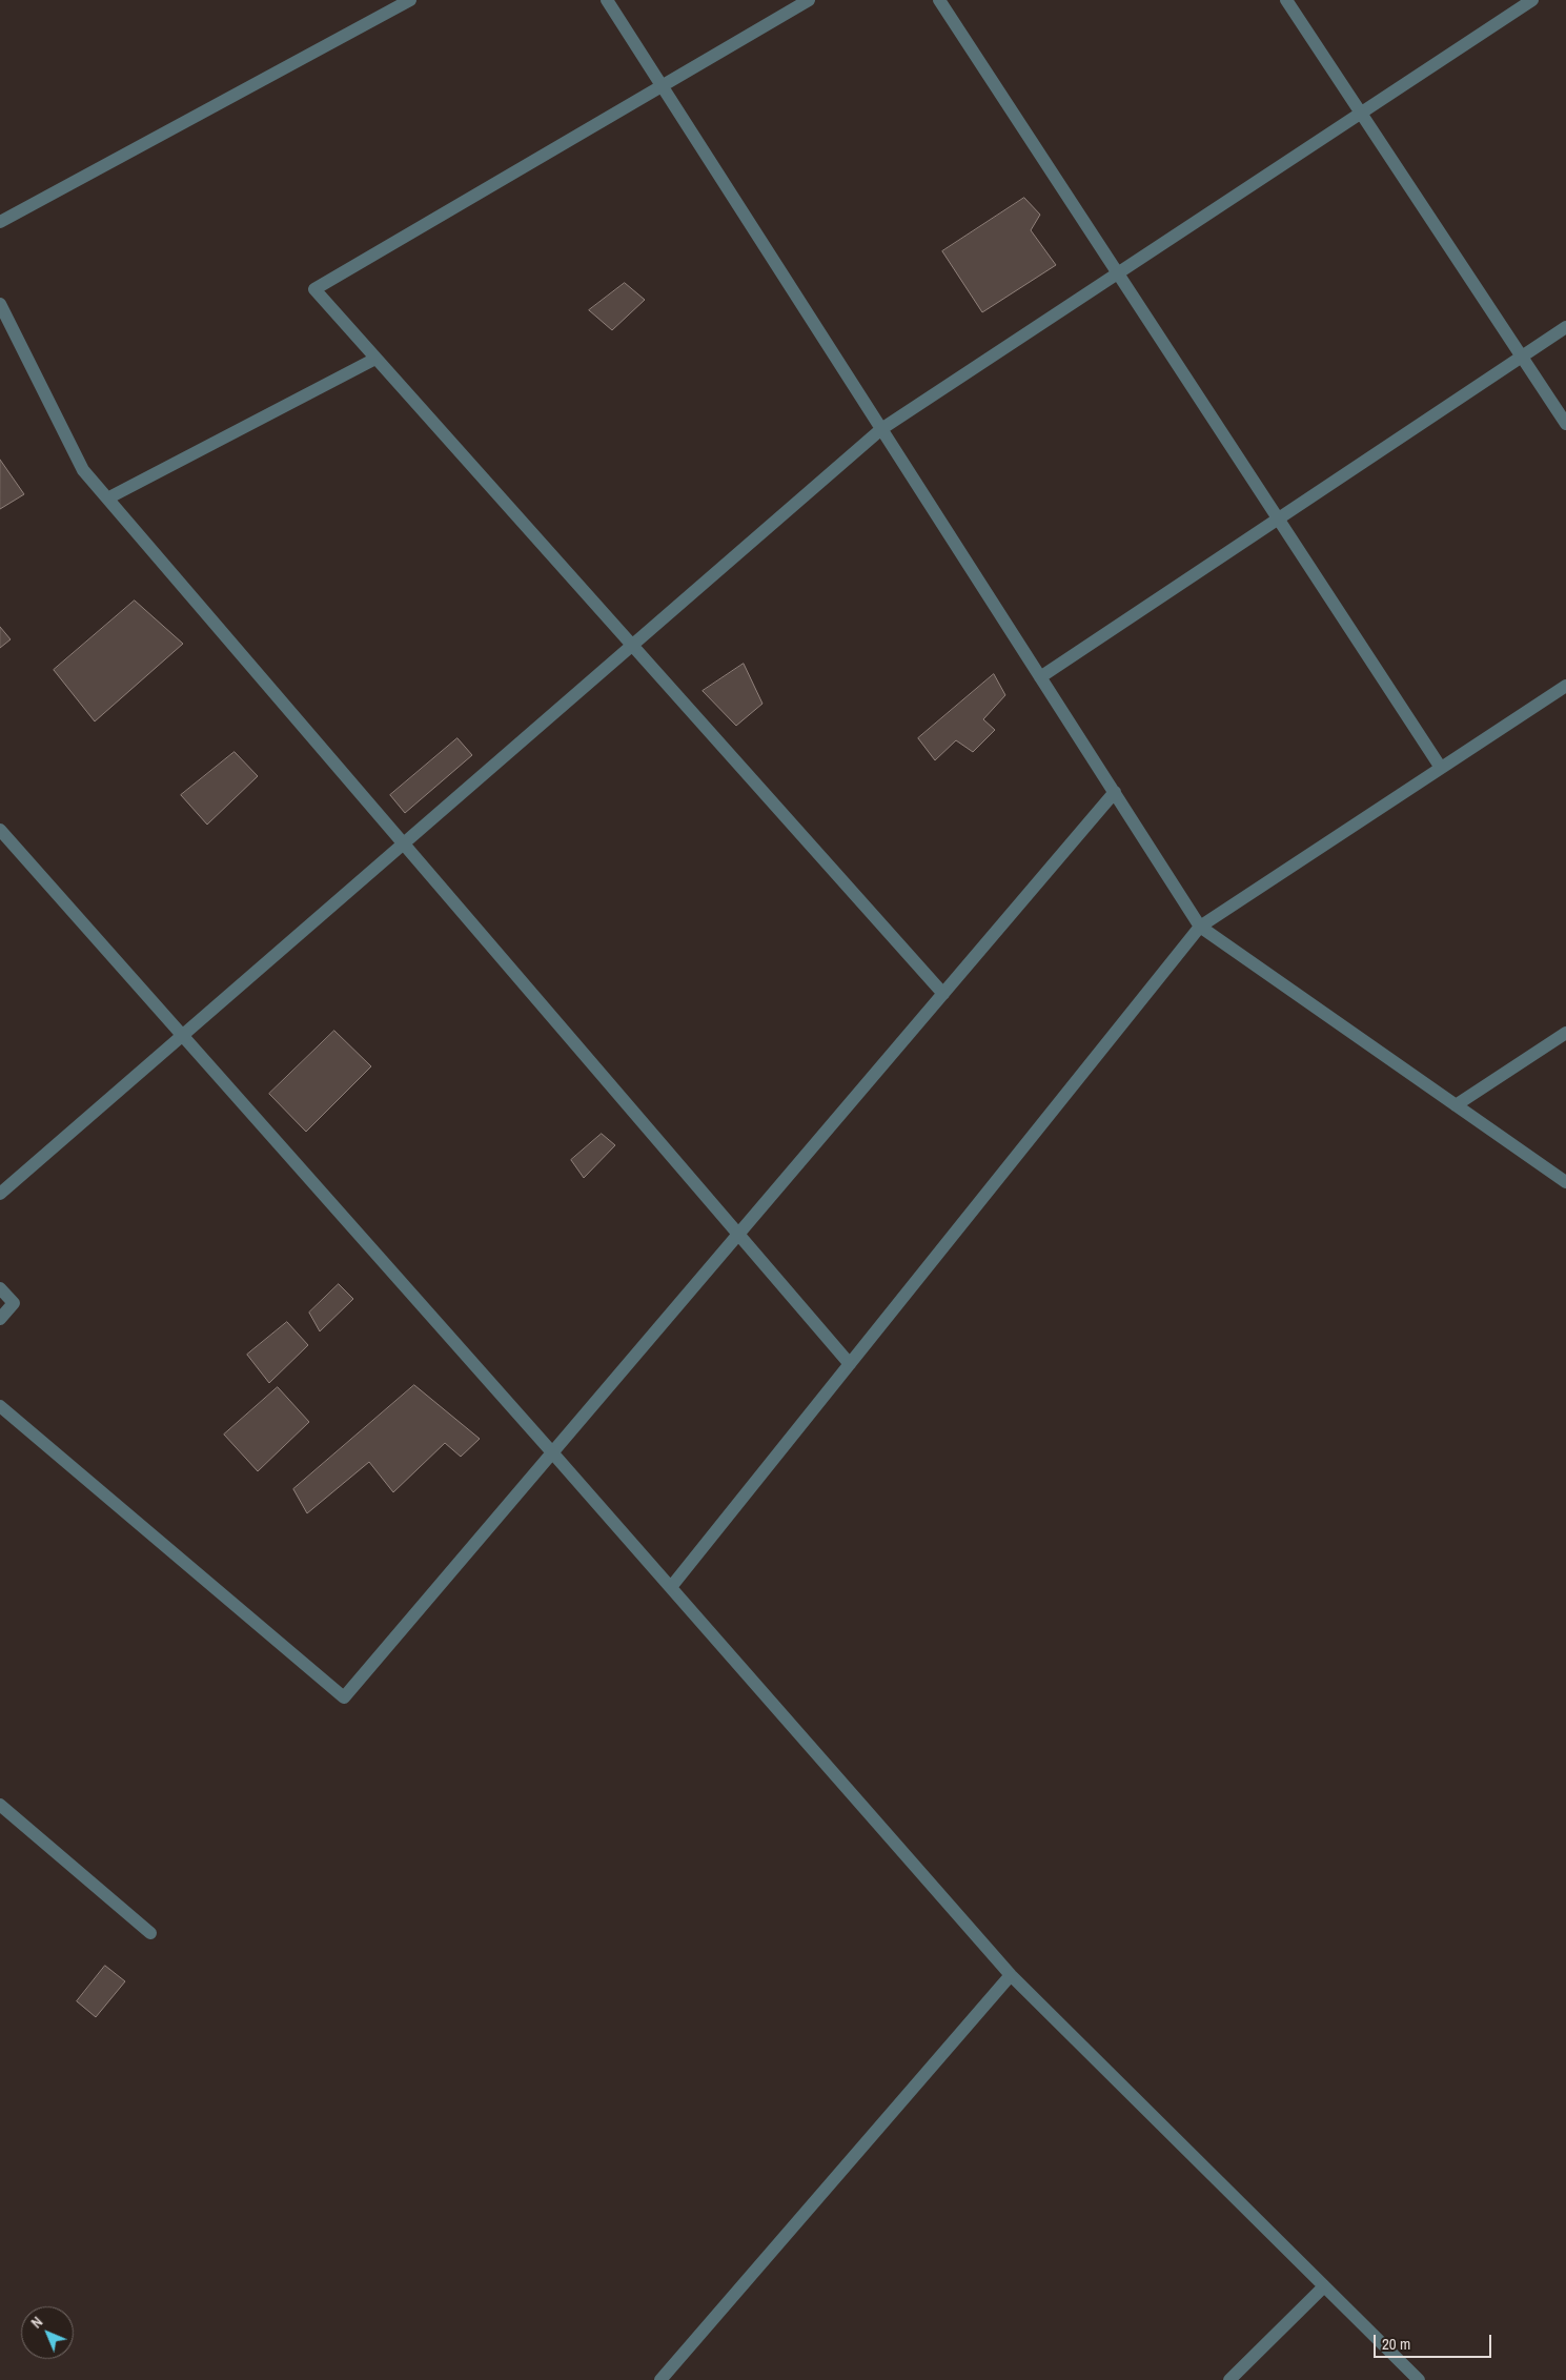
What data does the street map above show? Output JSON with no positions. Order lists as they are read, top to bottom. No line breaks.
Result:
{"scale_bar":"20 m","north":"top left"}
